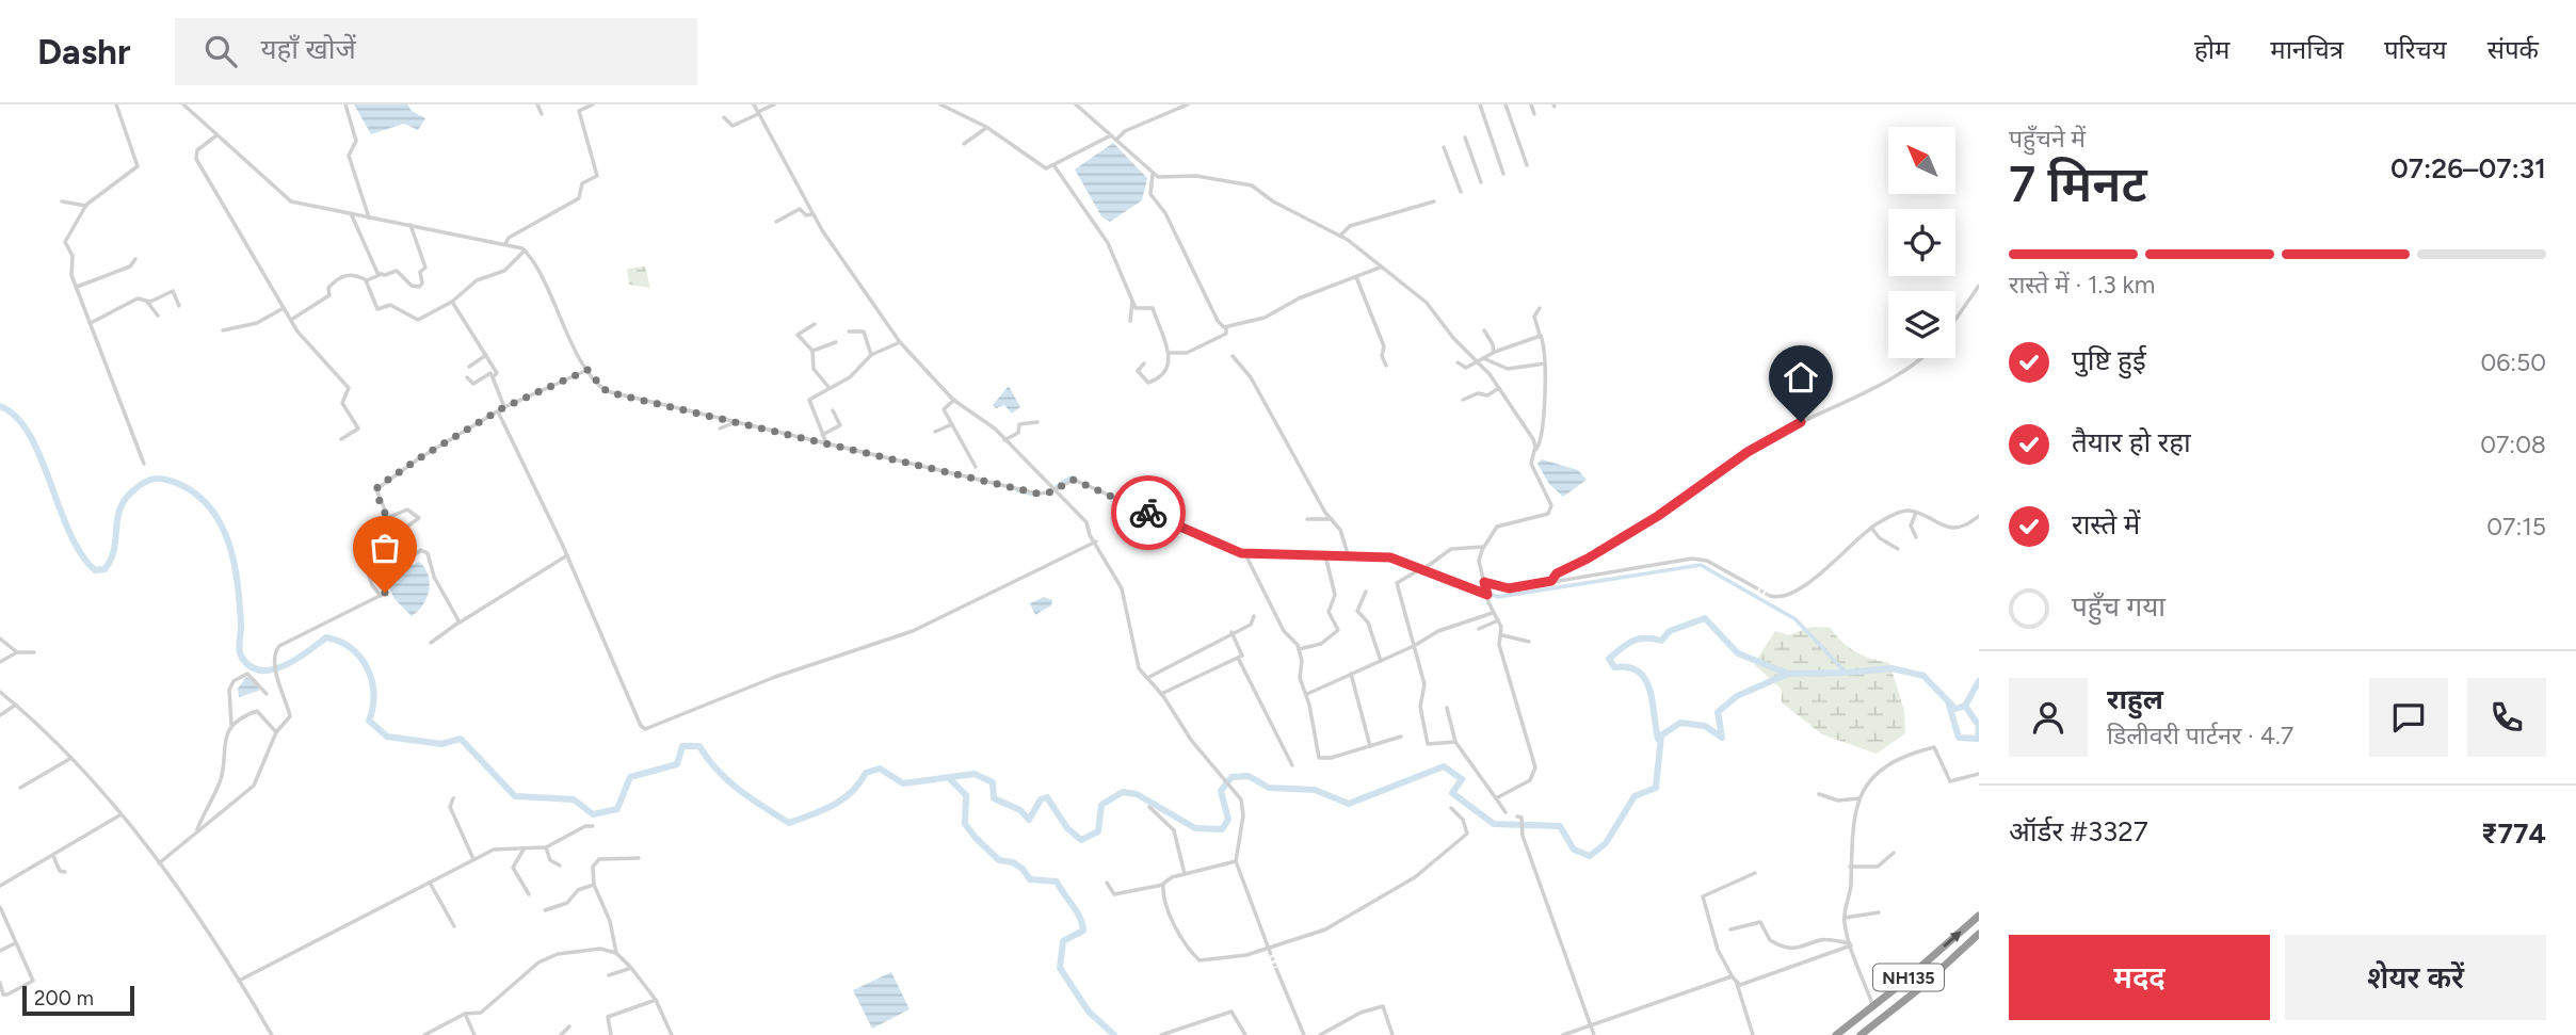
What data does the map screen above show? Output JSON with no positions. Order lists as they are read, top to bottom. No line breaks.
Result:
{"streets":{"highway":["NH135"]},"scale_bar":"200 m","north":"top left","page":{"header":"Dashr","search":"यहाँ खोजें","nav":["होम","मानचित्र","परिचय","संपर्क"],"heading":["7 मिनट","पहुँचने में","07:26–07:31"],"panel":["राहुल","डिलीवरी पार्टनर · 4.7","ऑर्डर #3327","₹774"],"bar":"रास्ते में · 1.3 km","list":[["पुष्टि हुई","06:50"],["तैयार हो रहा","07:08"],["रास्ते में","07:15"],"पहुँच गया"],"buttons":["मदद","शेयर करें"],"scale":"200 m"}}
